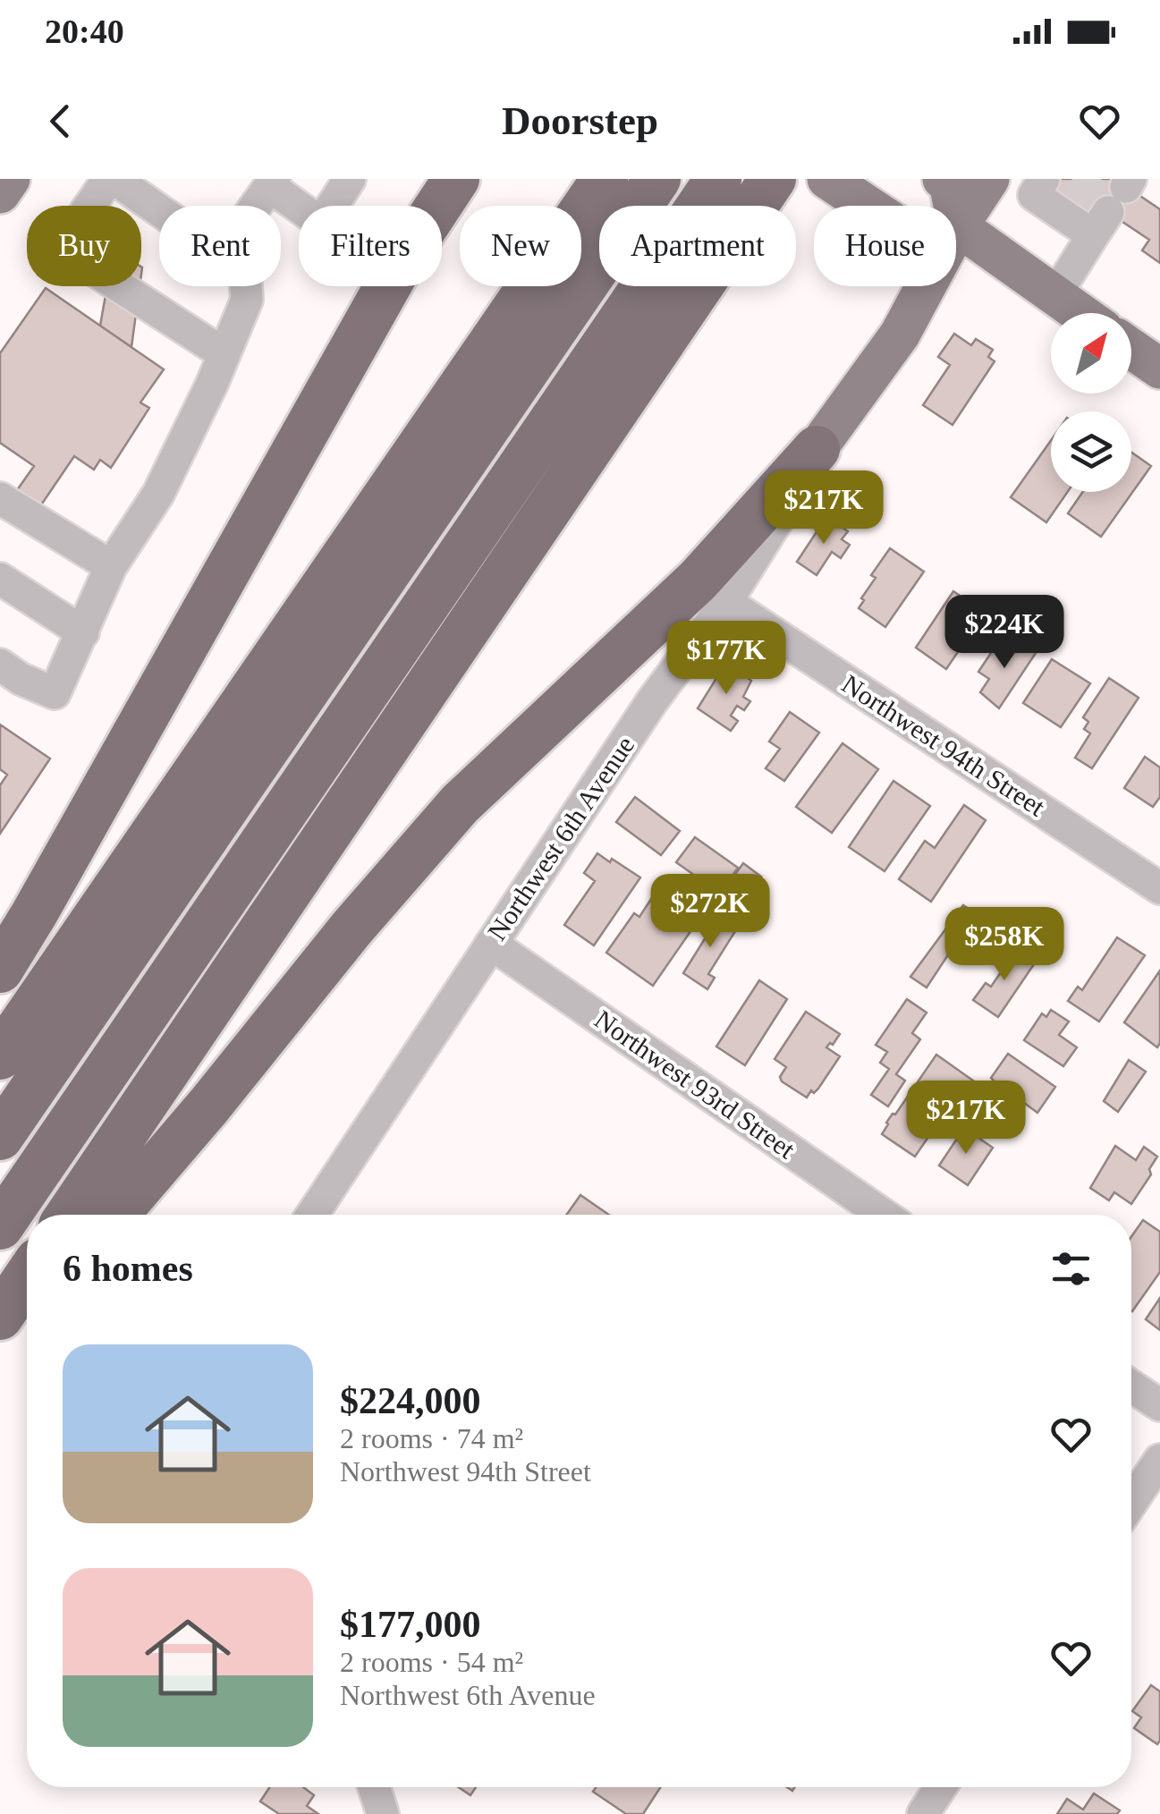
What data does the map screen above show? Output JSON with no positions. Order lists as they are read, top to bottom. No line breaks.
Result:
{"streets":{"main road":["Northwest 6th Avenue"],"street":["Northwest 94th Street","Northwest 93rd Street"]},"crossings":[["Northwest 94th Street","Northwest 6th Avenue"],["Northwest 6th Avenue","Northwest 93rd Street"]],"north":"top right","page":{"status":"20:40","header":"Doorstep","chip":["Buy","Rent","Filters","New","Apartment","House"],"price":["$217K","$224K","$177K","$272K","$258K","$217K"],"heading":"6 homes","list":[{"name":"$224,000","note":"2 rooms · 74 m² · Northwest 94th Street"},{"name":"$177,000","note":"2 rooms · 54 m² · Northwest 6th Avenue"}]}}
